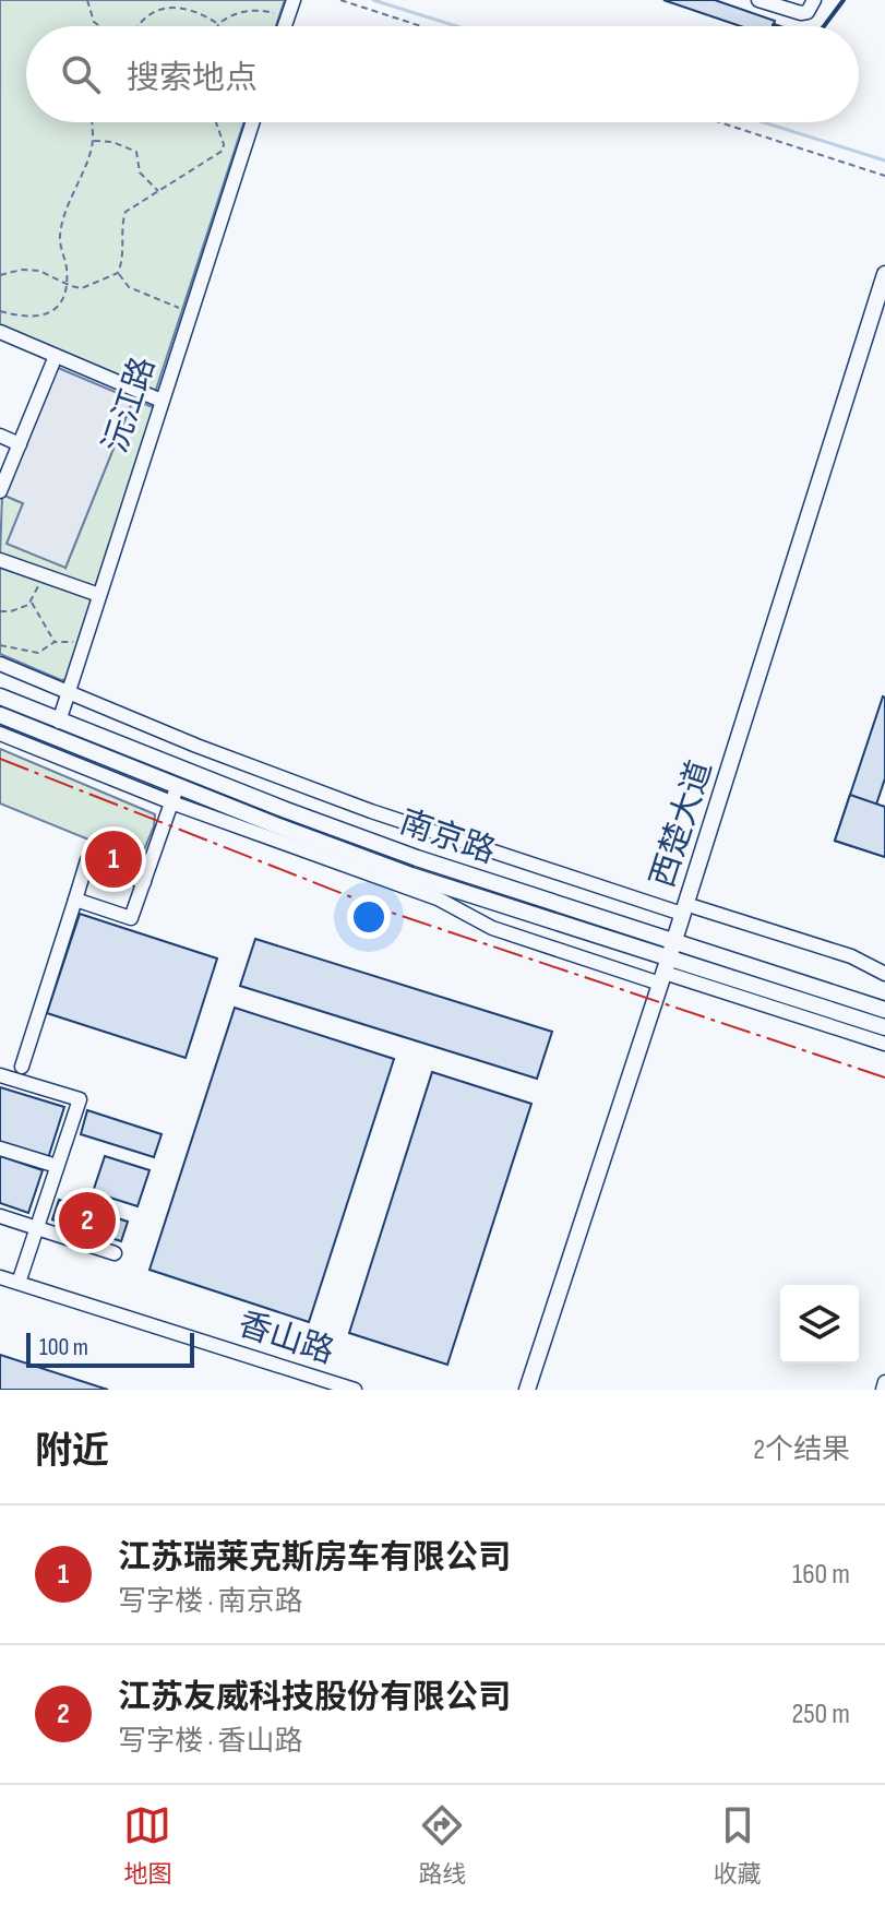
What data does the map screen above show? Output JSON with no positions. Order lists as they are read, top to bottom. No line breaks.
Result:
{"streets":{"main road":["西楚大道","南京路"],"street":["沅江路","香山路"]},"crossings":[["沅江路","南京路"],["西楚大道","南京路"]],"scale_bar":"100 m","page":{"search":"搜索地点","pins":["1","2"],"scale":"100 m","heading":["附近","2个结果"],"list":[{"mark":"1","name":"江苏瑞莱克斯房车有限公司","note":"写字楼 · 南京路","value":"160 m"},{"mark":"2","name":"江苏友威科技股份有限公司","note":"写字楼 · 香山路","value":"250 m"}],"nav":["地图","路线","收藏"]}}
